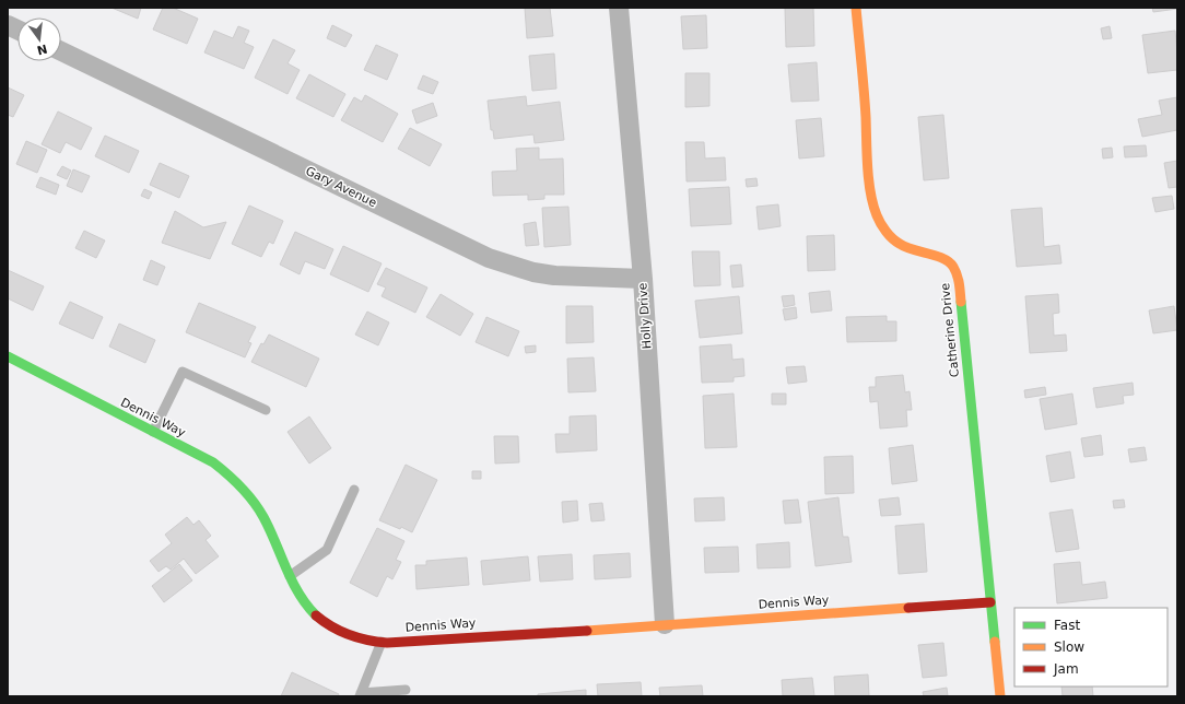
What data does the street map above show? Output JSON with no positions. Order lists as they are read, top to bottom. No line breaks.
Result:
{"streets":{"street":["Gary Avenue","Holly Drive","Catherine Drive","Dennis Way"]},"crossings":[["Gary Avenue","Holly Drive"],["Holly Drive","Dennis Way"],["Catherine Drive","Dennis Way"]],"legend":["Fast","Slow","Jam"],"north":"bottom"}
